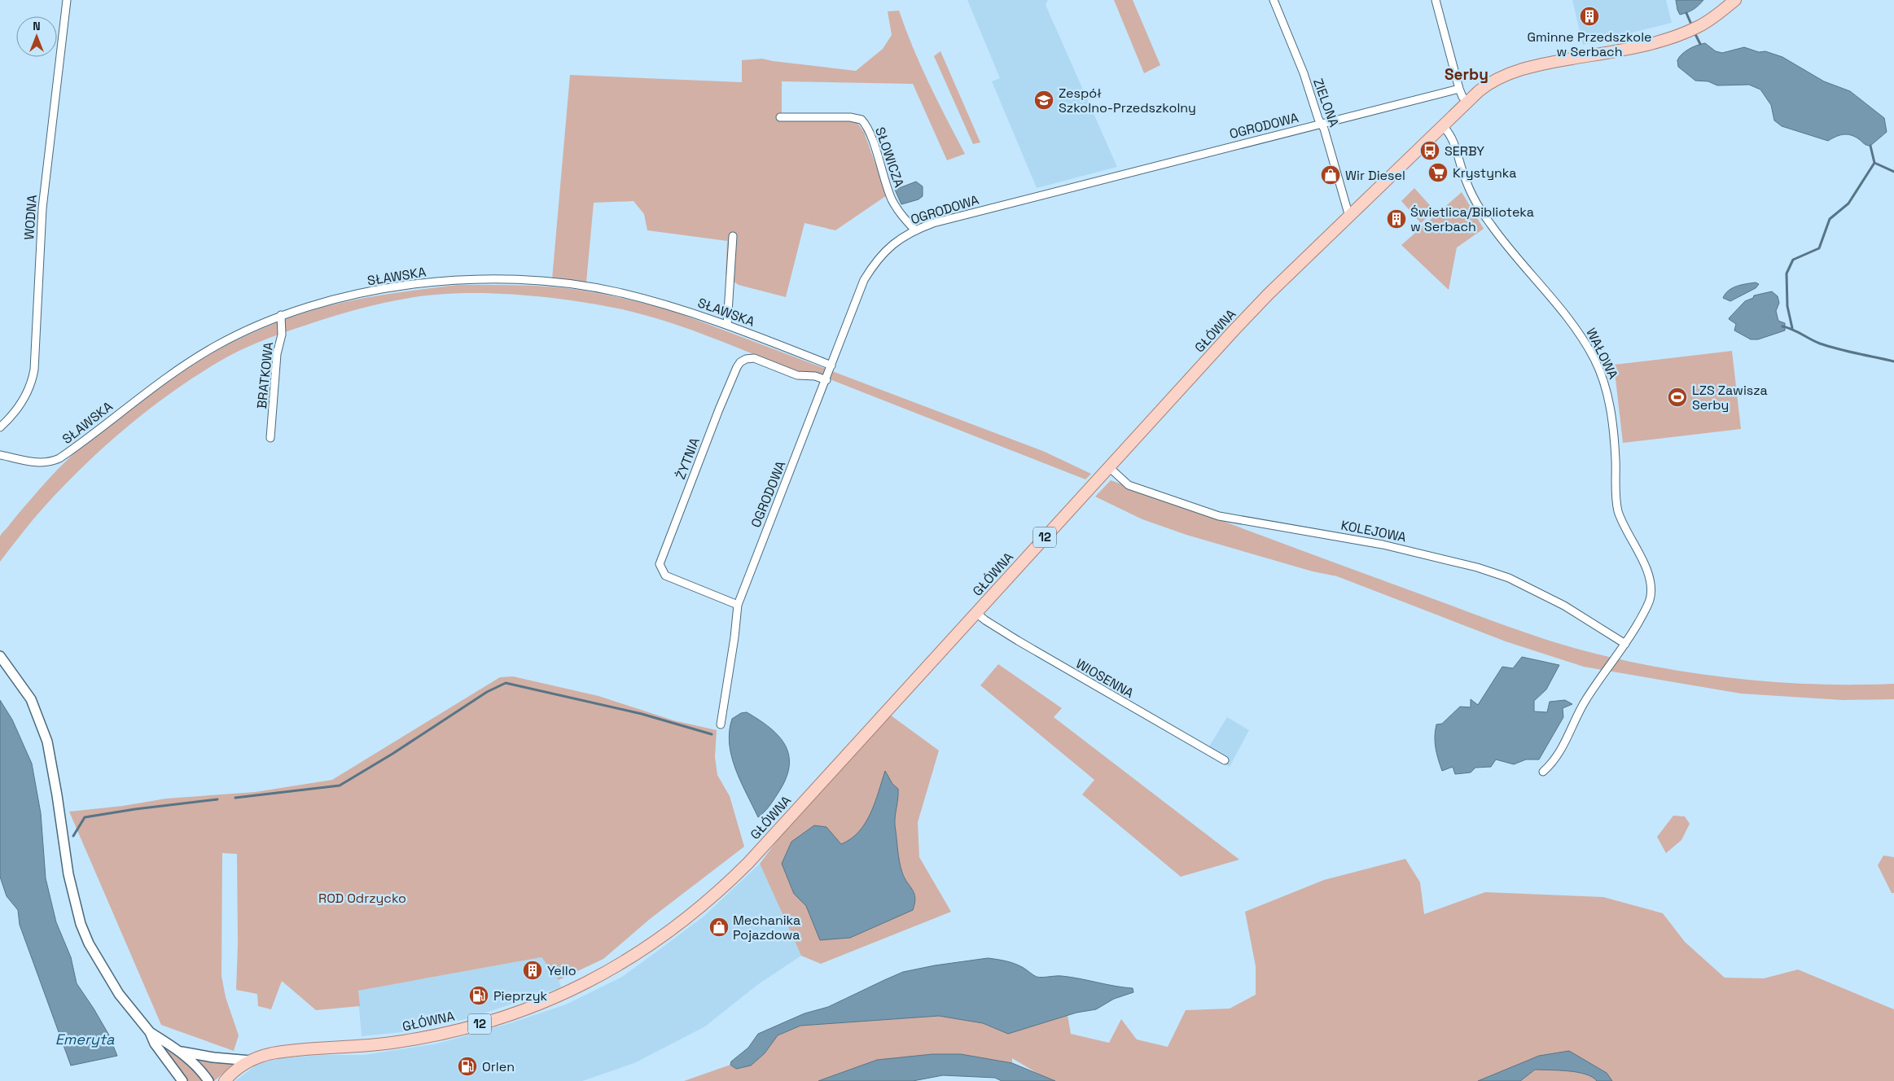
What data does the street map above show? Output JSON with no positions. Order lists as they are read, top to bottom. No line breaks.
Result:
{"streets":{"main road":["GŁÓWNA","12"],"street":["ZIELONA","OGRODOWA","SŁOWICZA","WODNA","SŁAWSKA","WAŁOWA","BRATKOWA","ŻYTNIA","KOLEJOWA","WIOSENNA"]},"crossings":[["ZIELONA","OGRODOWA"],["ZIELONA","GŁÓWNA"],["OGRODOWA","SŁOWICZA"],["OGRODOWA","SŁAWSKA"],["OGRODOWA","ŻYTNIA"],["SŁAWSKA","BRATKOWA"],["GŁÓWNA","WAŁOWA"],["GŁÓWNA","KOLEJOWA"],["GŁÓWNA","WIOSENNA"],["WAŁOWA","KOLEJOWA"]],"districts":["Serby"],"water":["Emeryta"],"parks":["ROD Odrzycko"],"places":{"building":["Gminne Przedszkole w Serbach","Świetlica/Biblioteka w Serbach","Yello"],"school or university":["Zespół Szkolno-Przedszkolny"],"bus stop":["SERBY"],"supermarket":["Krystynka"],"shop":["Wir Diesel","Mechanika Pojazdowa"],"sports":["LZS Zawisza Serby"],"fuel station":["Pieprzyk","Orlen"]},"north":"top"}
